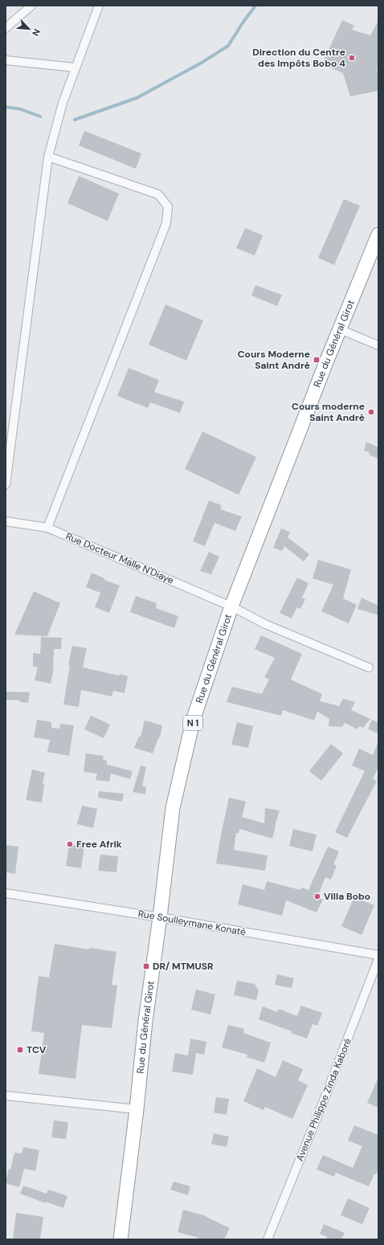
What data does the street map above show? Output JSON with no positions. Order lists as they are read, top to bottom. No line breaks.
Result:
{"streets":{"highway":["Rue du Général Girot","N 1"],"street":["Rue Docteur Malle N'Diaye","Rue Soulleymane Konaté","Avenue Philippe Zinda Kaboré"]},"crossings":[["Rue du Général Girot","Rue Docteur Malle N'Diaye"],["Rue du Général Girot","Rue Soulleymane Konaté"]],"places":{"other":["Direction du Centre des Impôts Bobo 4","Cours moderne Saint André","Free Afrik","Villa Bobo"],"transit":["Cours Moderne Saint André","DR/ MTMUSR","TCV"]},"north":"bottom right"}
